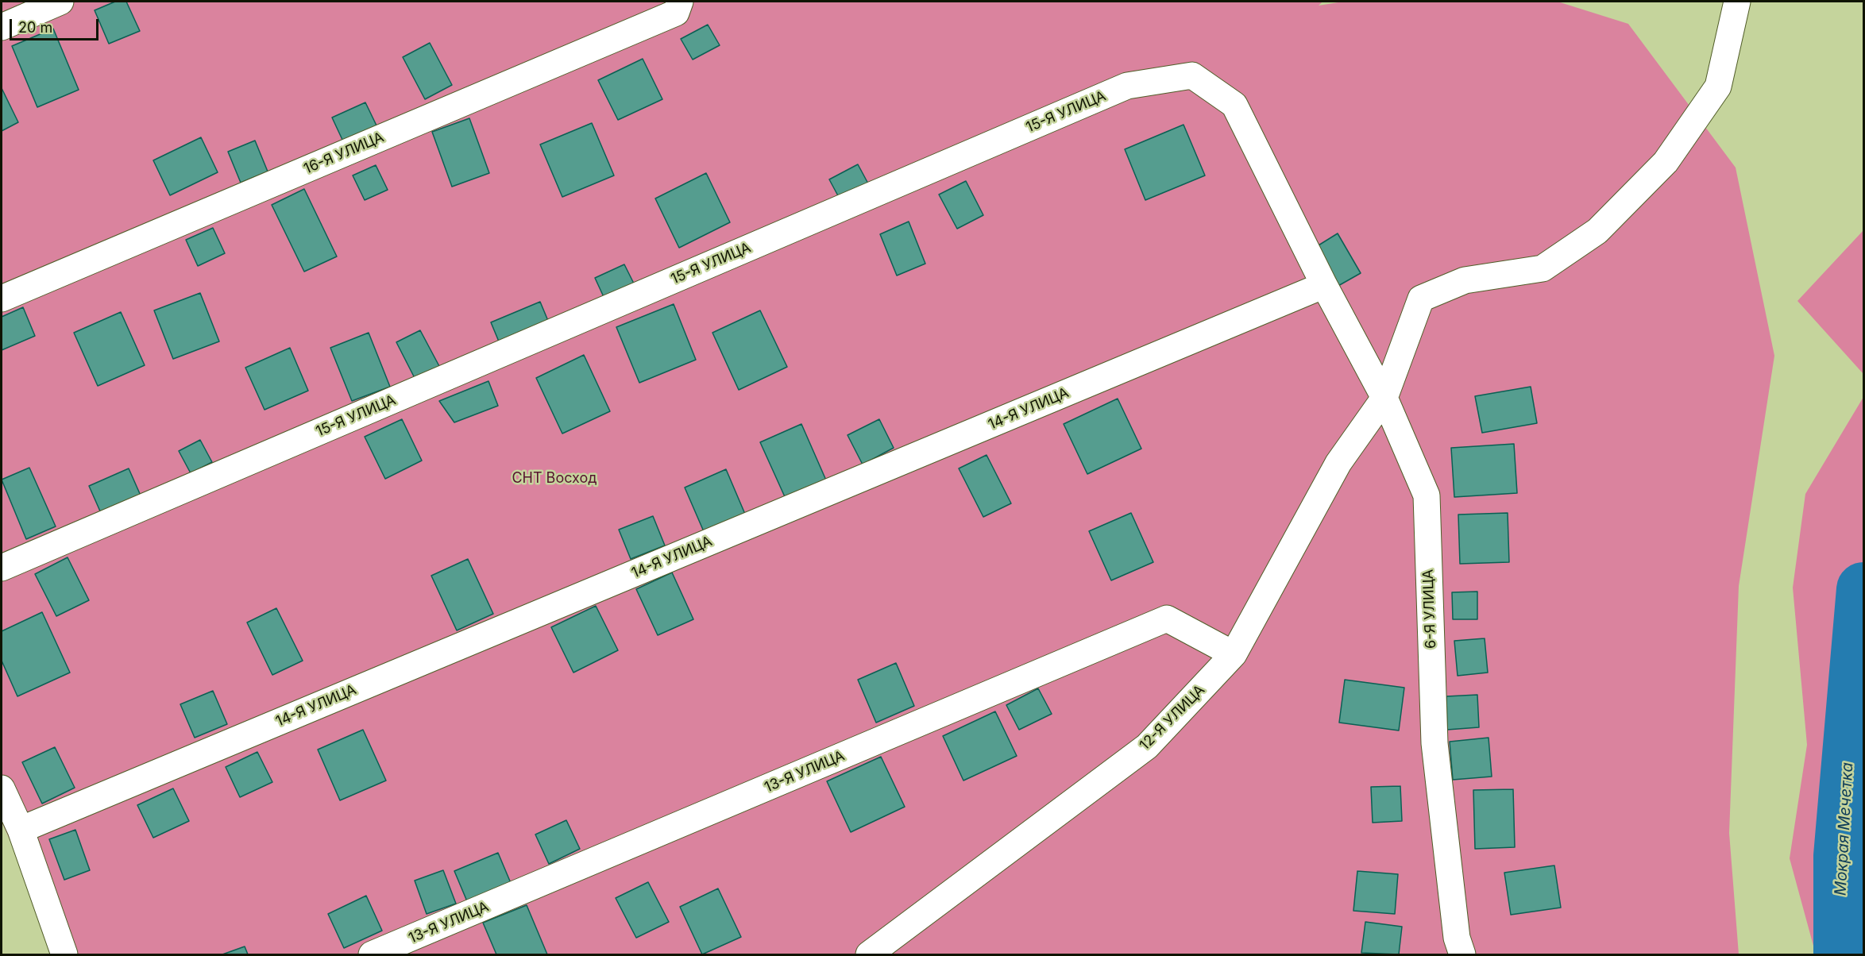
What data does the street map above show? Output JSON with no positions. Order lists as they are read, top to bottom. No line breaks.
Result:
{"streets":{"street":["15-Я УЛИЦА","16-Я УЛИЦА","14-Я УЛИЦА","6-Я УЛИЦА","12-Я УЛИЦА","13-Я УЛИЦА"]},"crossings":[["15-Я УЛИЦА","14-Я УЛИЦА"],["15-Я УЛИЦА","6-Я УЛИЦА"],["14-Я УЛИЦА","6-Я УЛИЦА"],["6-Я УЛИЦА","12-Я УЛИЦА"],["12-Я УЛИЦА","13-Я УЛИЦА"]],"water":["Мокрая Мечетка"],"parks":["СНТ Восход"],"scale_bar":"20 m"}
